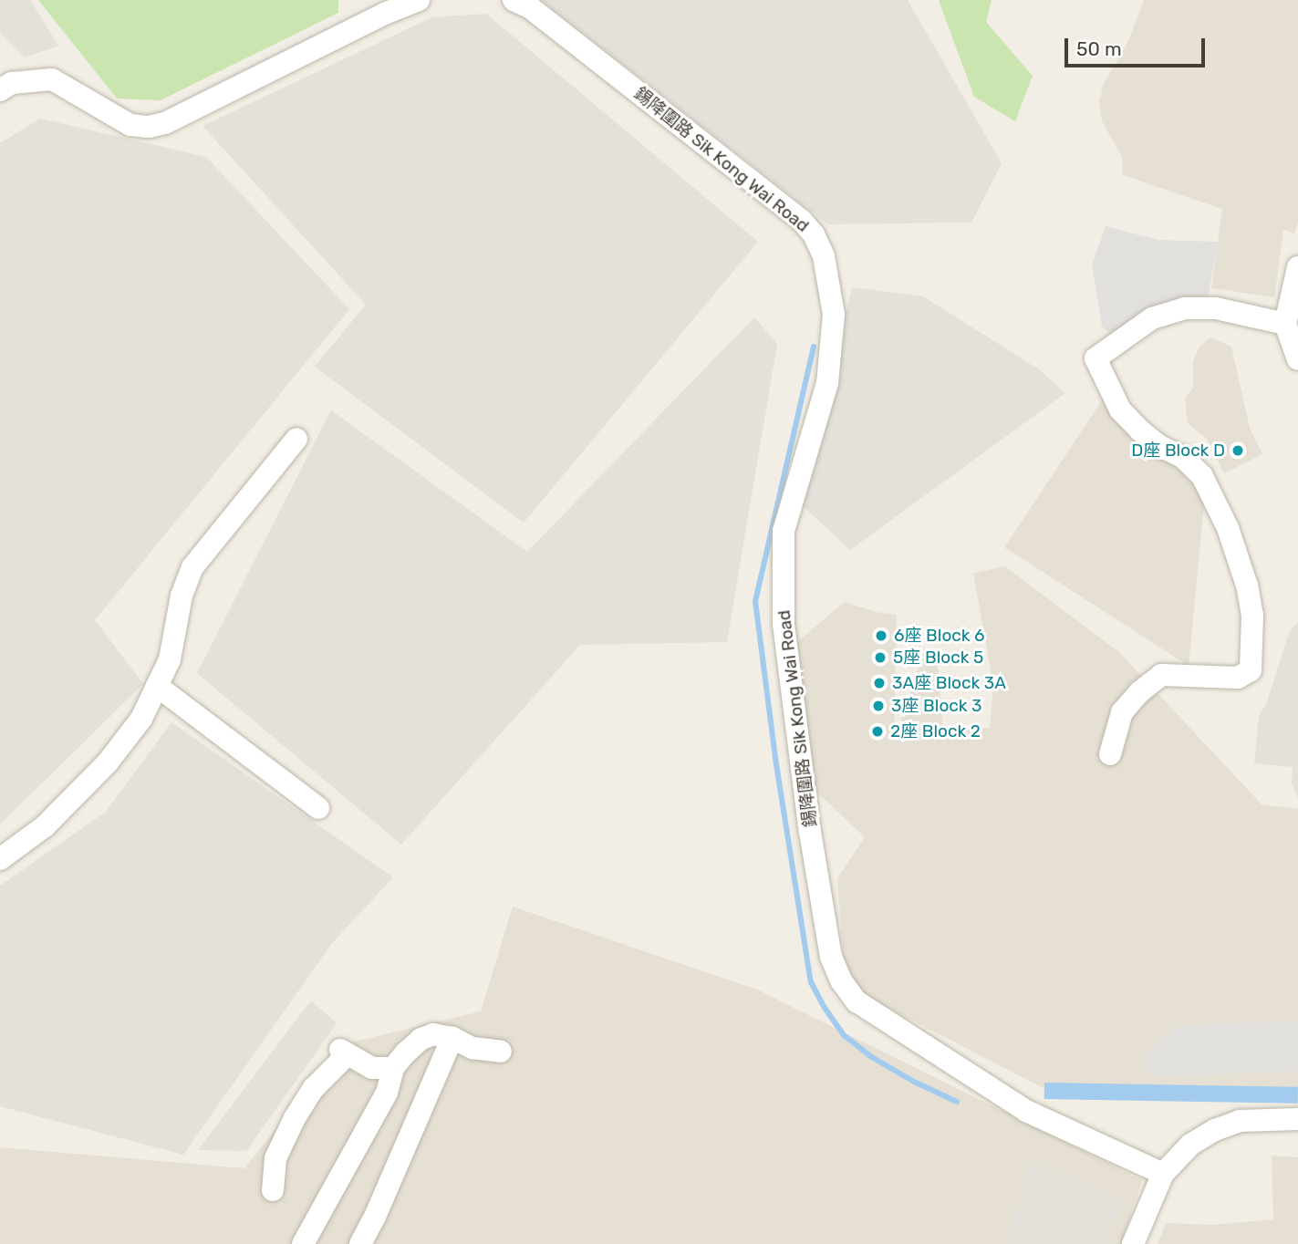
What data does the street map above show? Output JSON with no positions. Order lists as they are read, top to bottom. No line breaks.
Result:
{"streets":{"street":["錫降圍路 Sik Kong Wai Road"]},"places":["D座 Block D","6座 Block 6","5座 Block 5","3A座 Block 3A","3座 Block 3","2座 Block 2"],"scale_bar":"50 m"}
